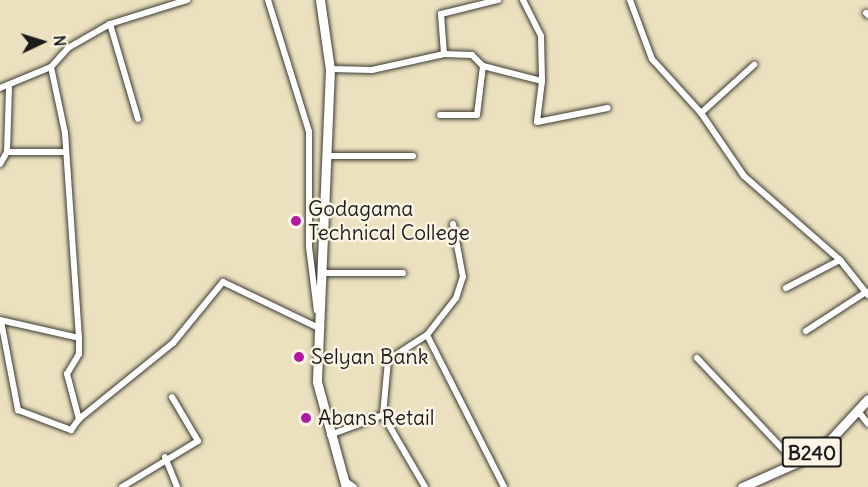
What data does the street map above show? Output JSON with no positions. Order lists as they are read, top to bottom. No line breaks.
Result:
{"streets":{"main road":["B240"]},"places":["Godagama Technical College","Selyan Bank","Abans Retail"],"north":"right"}
